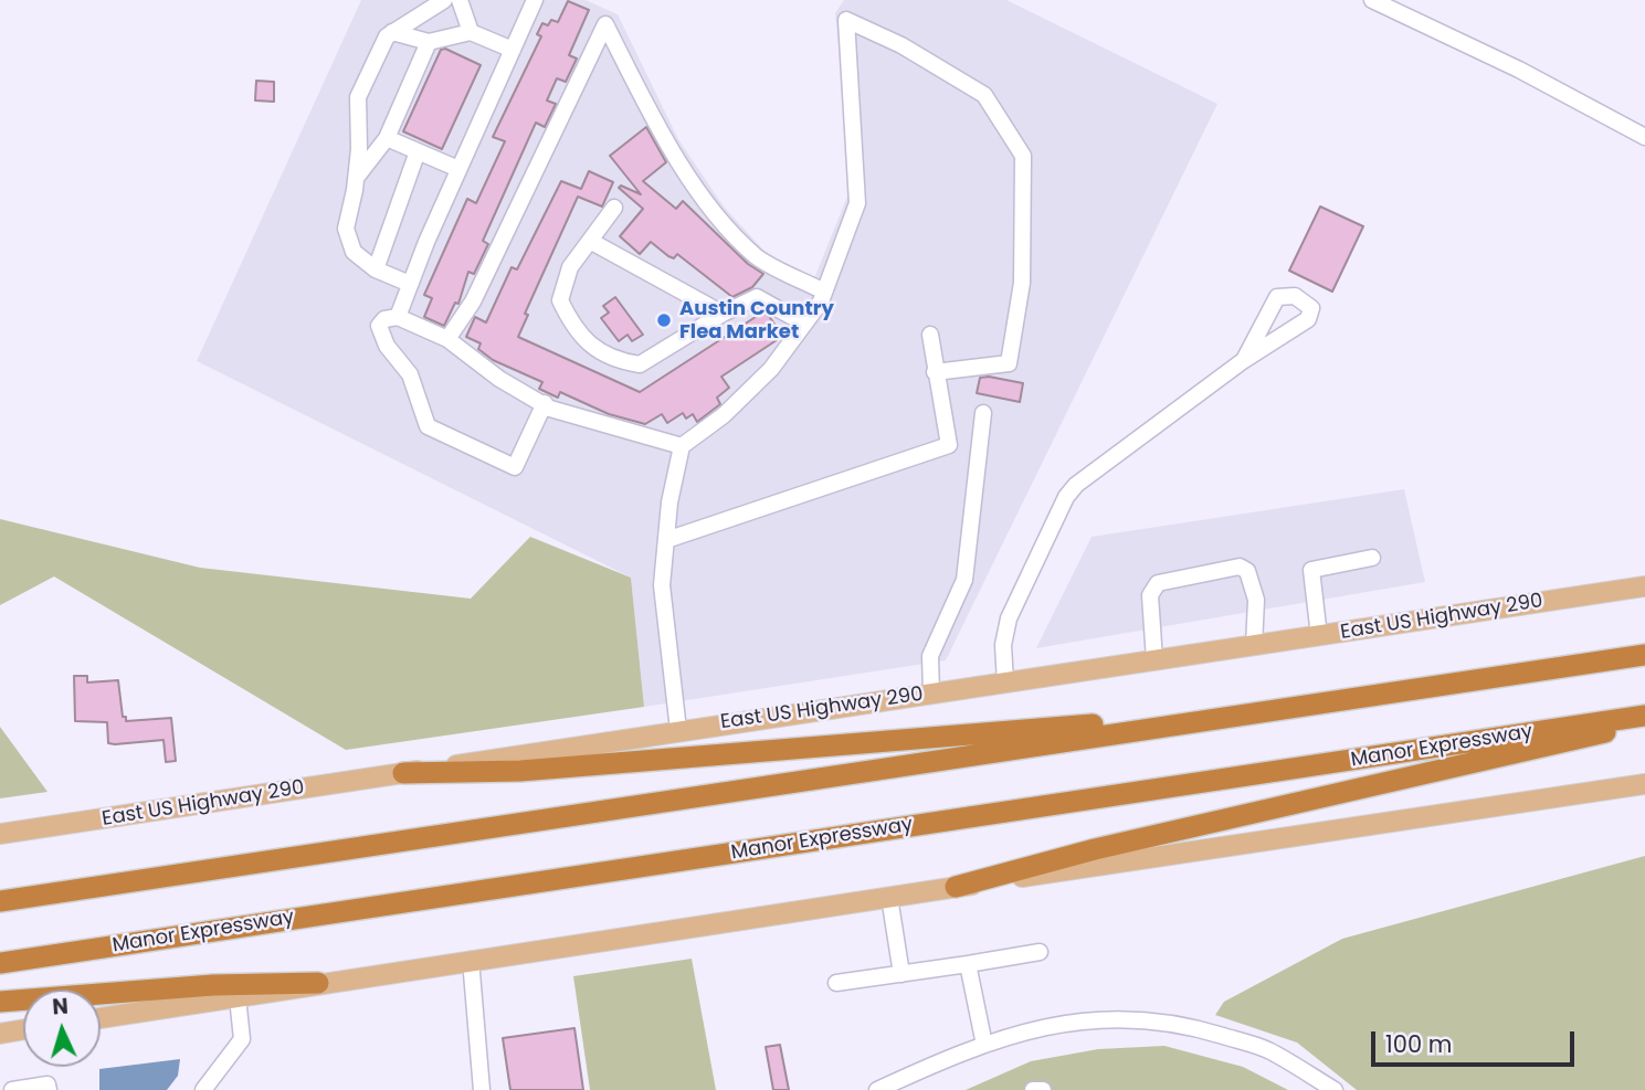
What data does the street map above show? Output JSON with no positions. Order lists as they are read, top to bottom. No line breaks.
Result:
{"streets":{"highway":["Manor Expressway"],"main road":["East US Highway 290"]},"places":["Austin Country Flea Market"],"scale_bar":"100 m","north":"top"}
